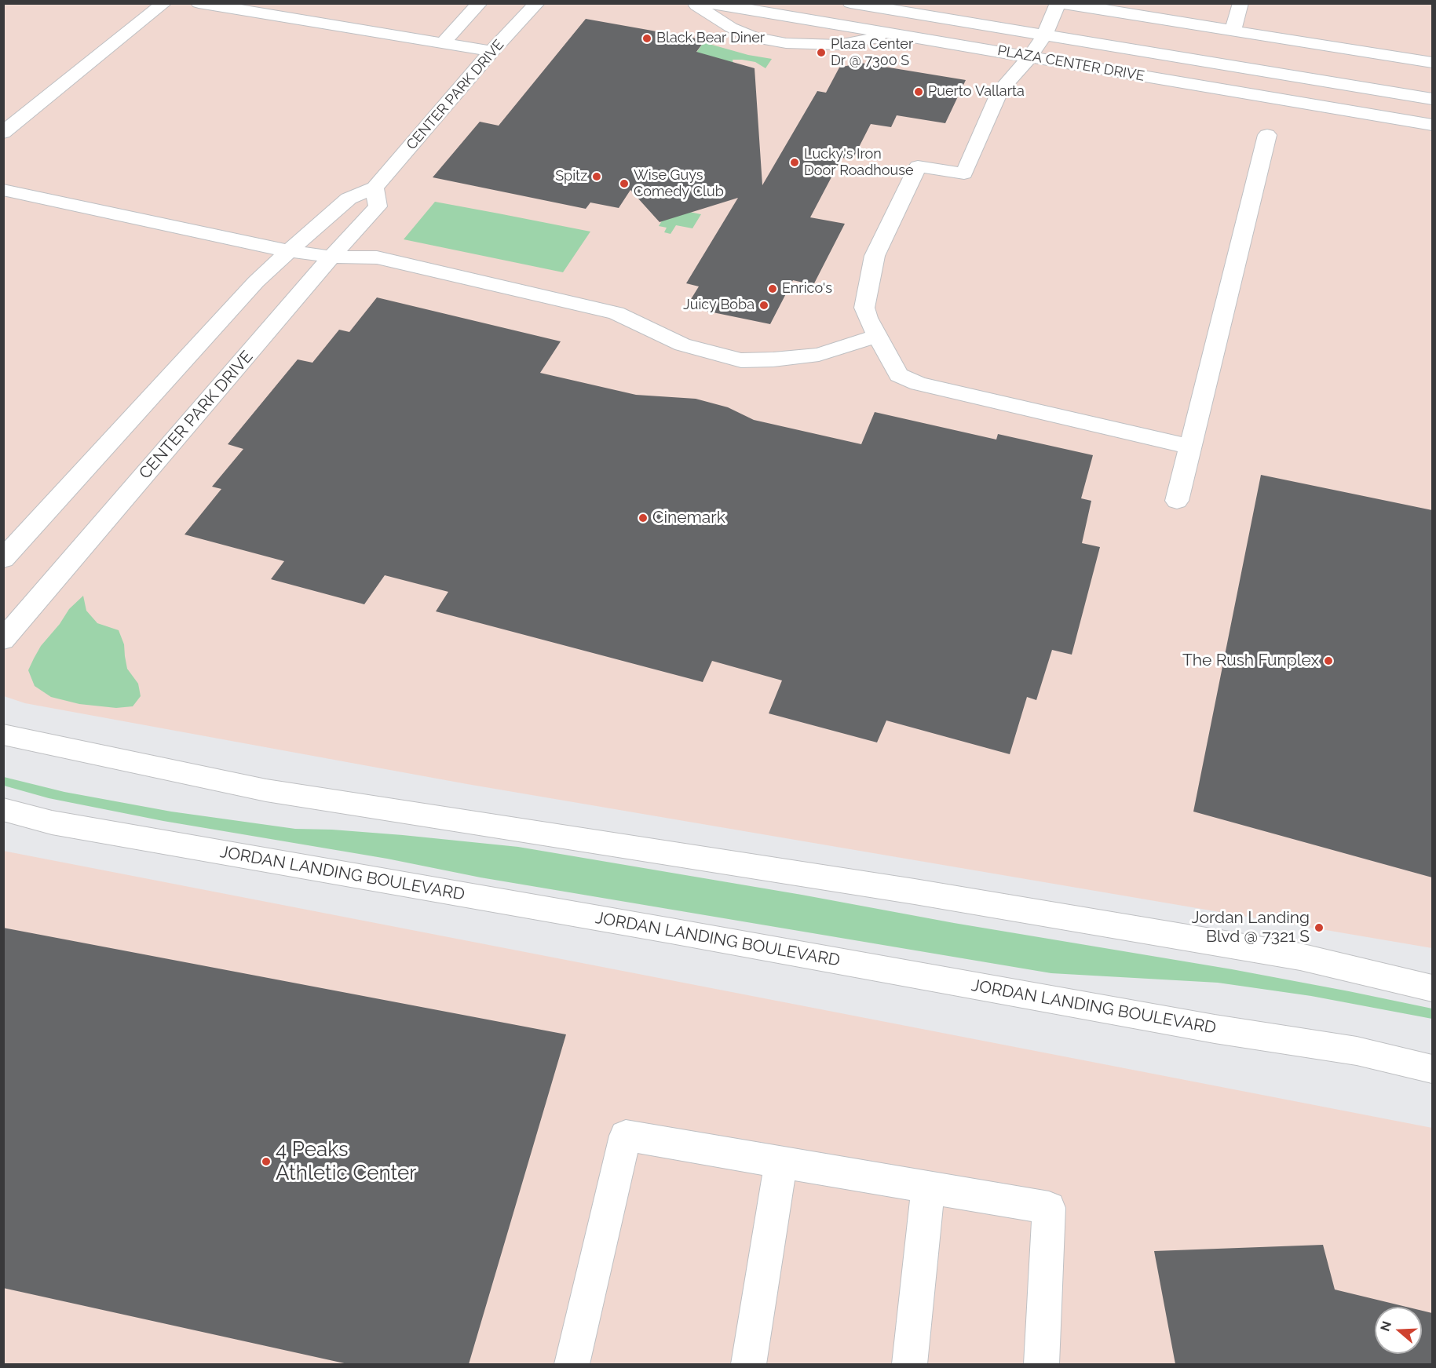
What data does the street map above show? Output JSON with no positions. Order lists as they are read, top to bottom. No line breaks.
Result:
{"streets":{"street":["PLAZA CENTER DRIVE","CENTER PARK DRIVE","JORDAN LANDING BOULEVARD"]},"places":["Black Bear Diner","Plaza Center Dr @ 7300 S","Puerto Vallarta","Lucky's Iron Door Roadhouse","Spitz","Wise Guys Comedy Club","Enrico's","Juicy Boba","Cinemark","The Rush Funplex","Jordan Landing Blvd @ 7321 S","4 Peaks Athletic Center"],"north":"left"}
